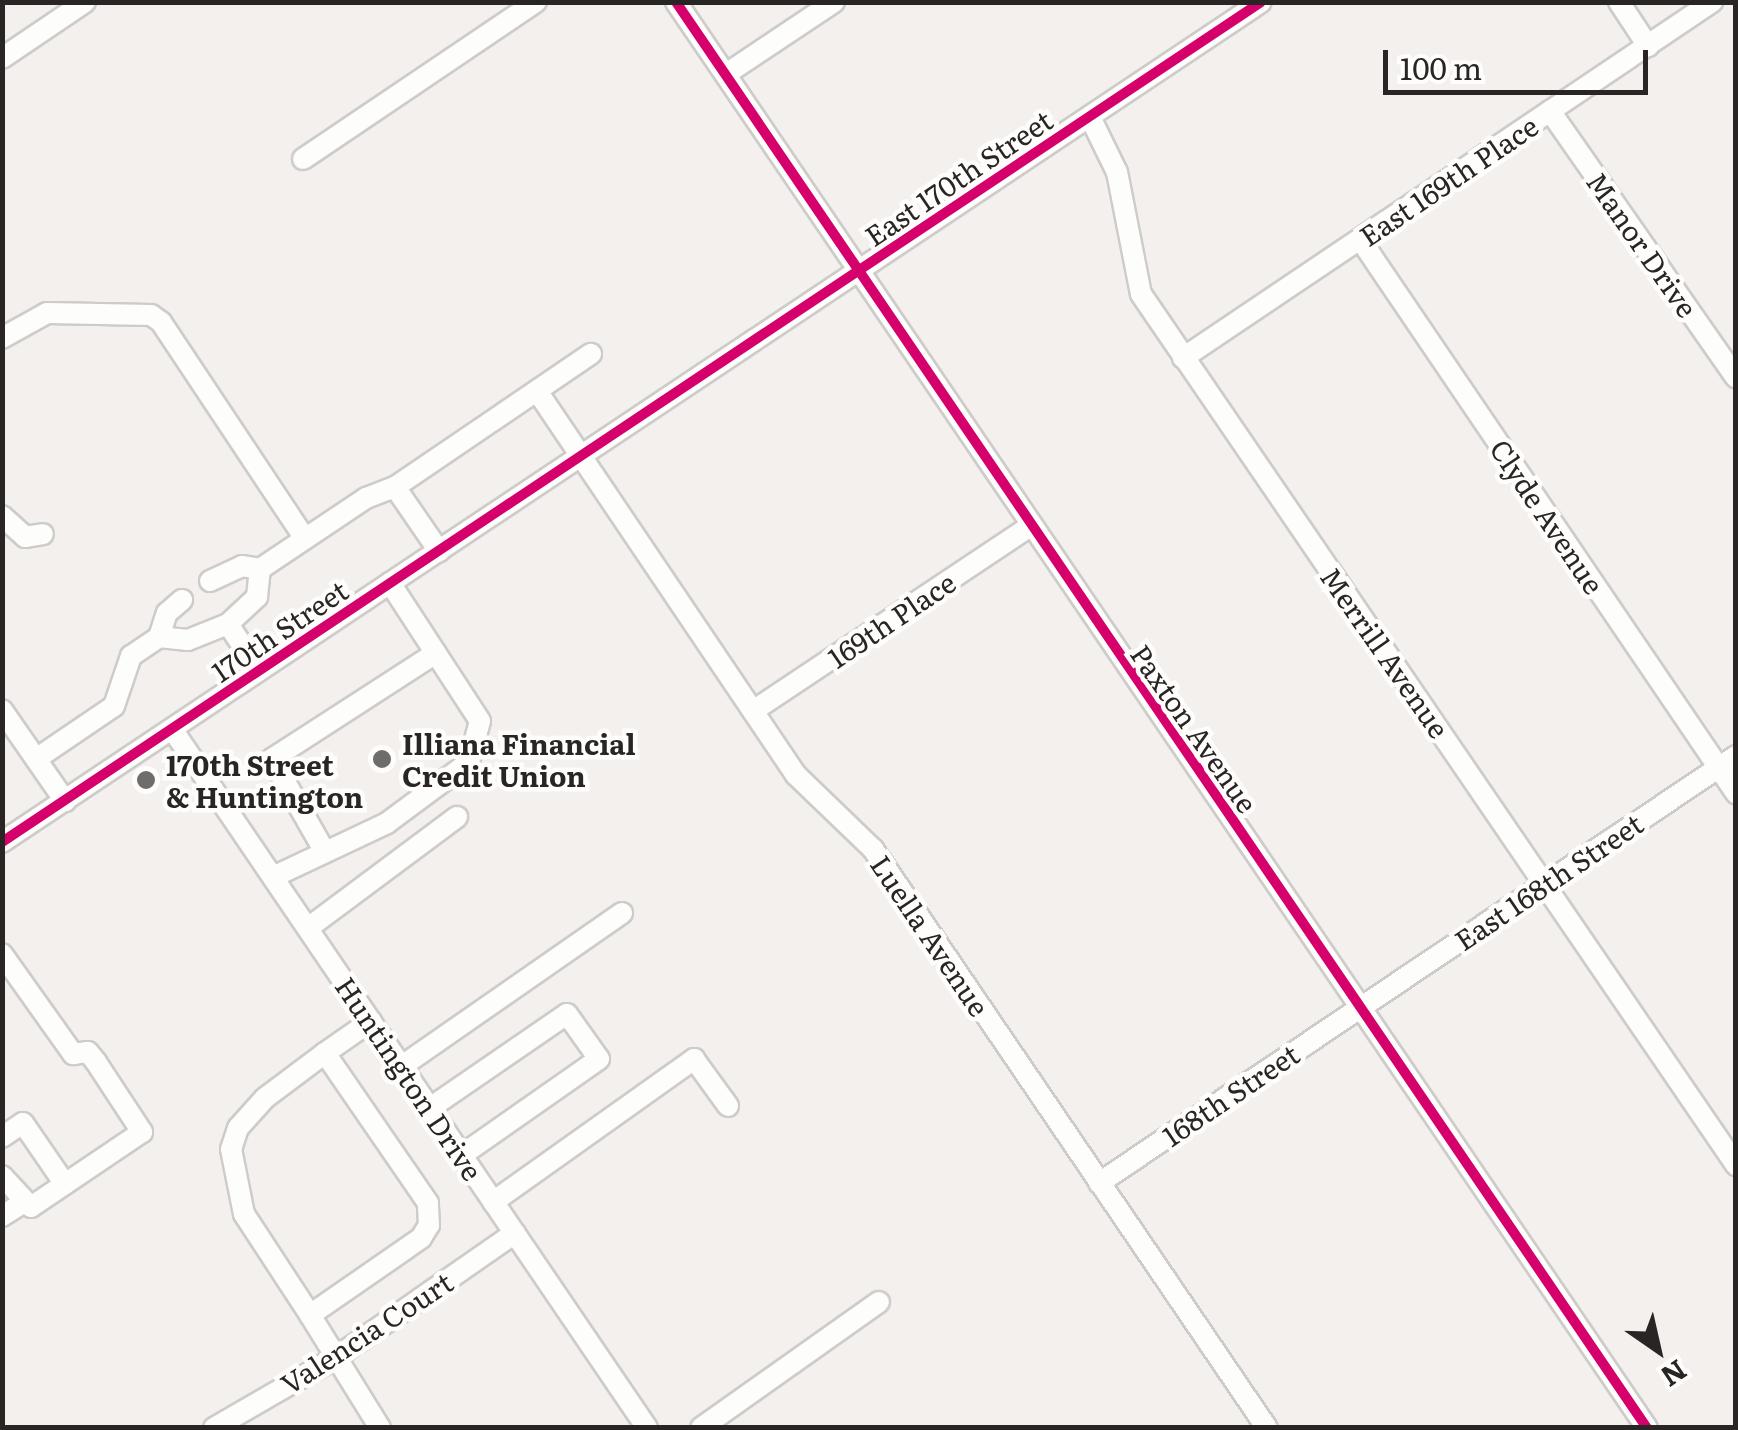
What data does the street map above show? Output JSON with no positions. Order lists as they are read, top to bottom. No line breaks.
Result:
{"streets":{"street":["East 170th Street","East 169th Place","Manor Drive","Clyde Avenue","169th Place","170th Street","Merrill Avenue","Paxton Avenue","East 168th Street","Luella Avenue","Huntington Drive","168th Street","Valencia Court"]},"crossings":[["East 170th Street","170th Street"],["East 170th Street","Merrill Avenue"],["East 170th Street","Paxton Avenue"],["East 170th Street","Luella Avenue"],["East 169th Place","Manor Drive"],["East 169th Place","Clyde Avenue"],["East 169th Place","Merrill Avenue"],["Clyde Avenue","East 168th Street"],["169th Place","Paxton Avenue"],["169th Place","Luella Avenue"],["170th Street","Luella Avenue"],["170th Street","Huntington Drive"],["Merrill Avenue","East 168th Street"],["Paxton Avenue","East 168th Street"],["Paxton Avenue","168th Street"],["East 168th Street","168th Street"],["Luella Avenue","168th Street"],["Huntington Drive","Valencia Court"]],"places":["Illiana Financial Credit Union","170th Street & Huntington"],"scale_bar":"100 m","north":"bottom right"}
